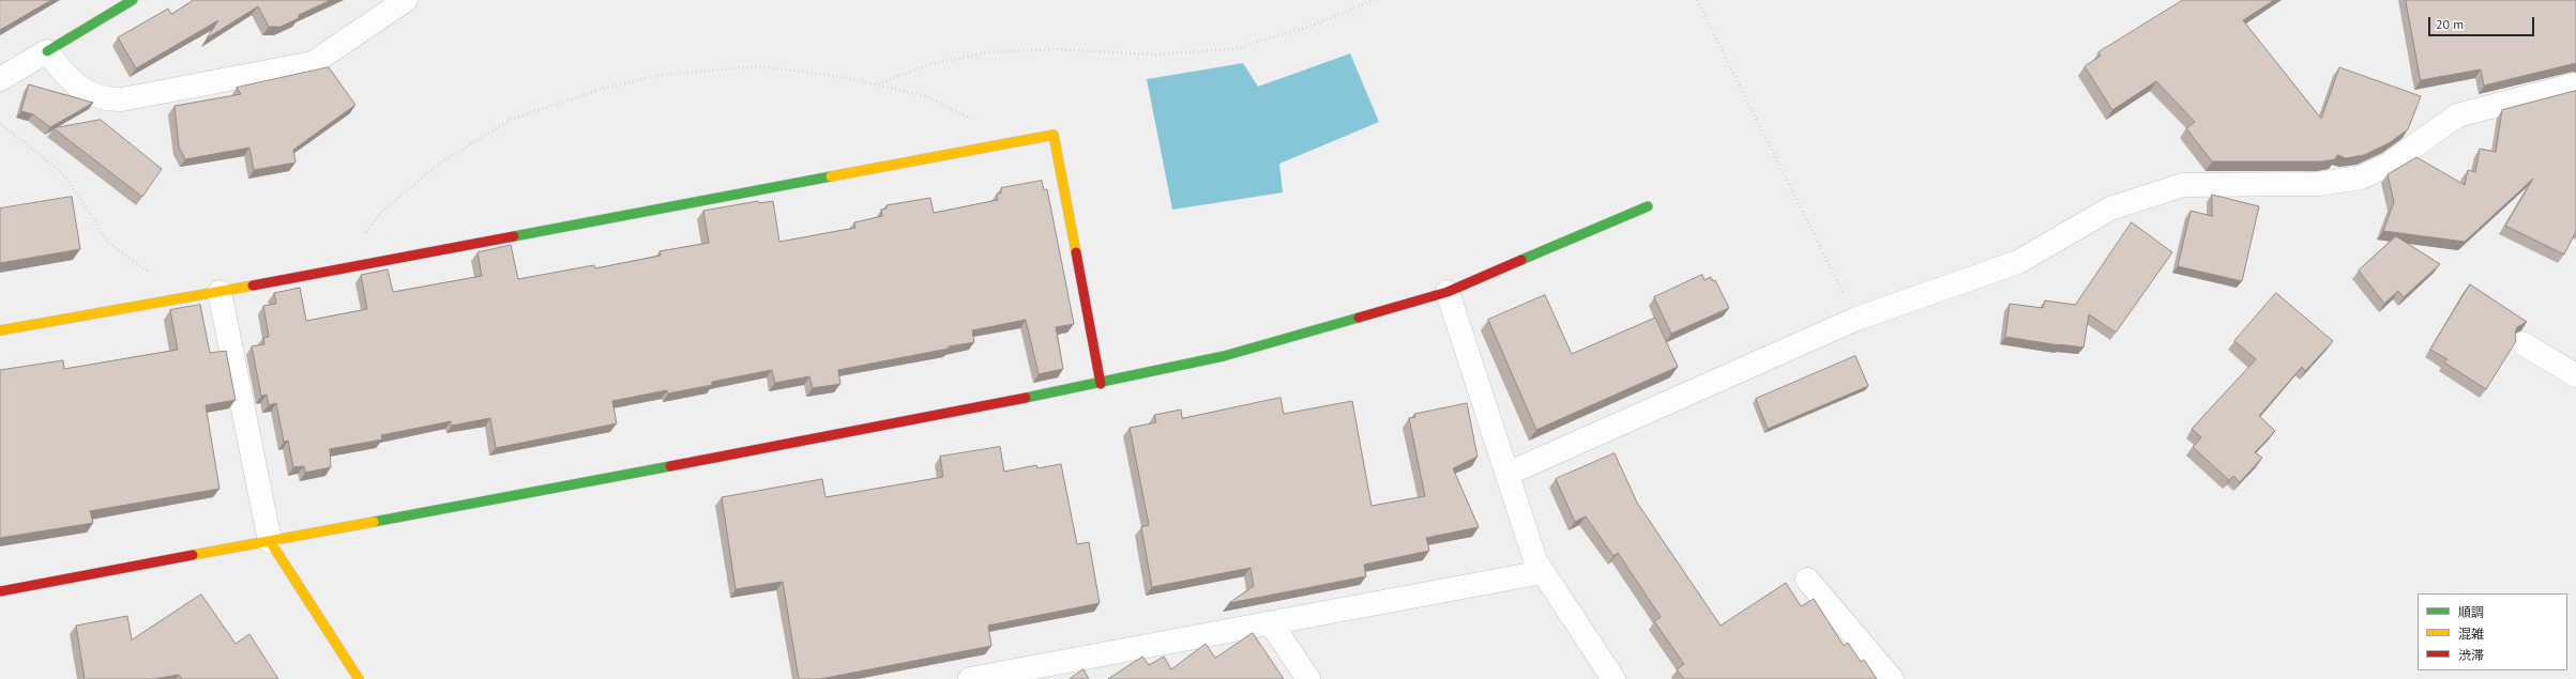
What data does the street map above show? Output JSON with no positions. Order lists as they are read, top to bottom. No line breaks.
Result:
{"legend":["順調","混雑","渋滞"],"scale_bar":"20 m"}
